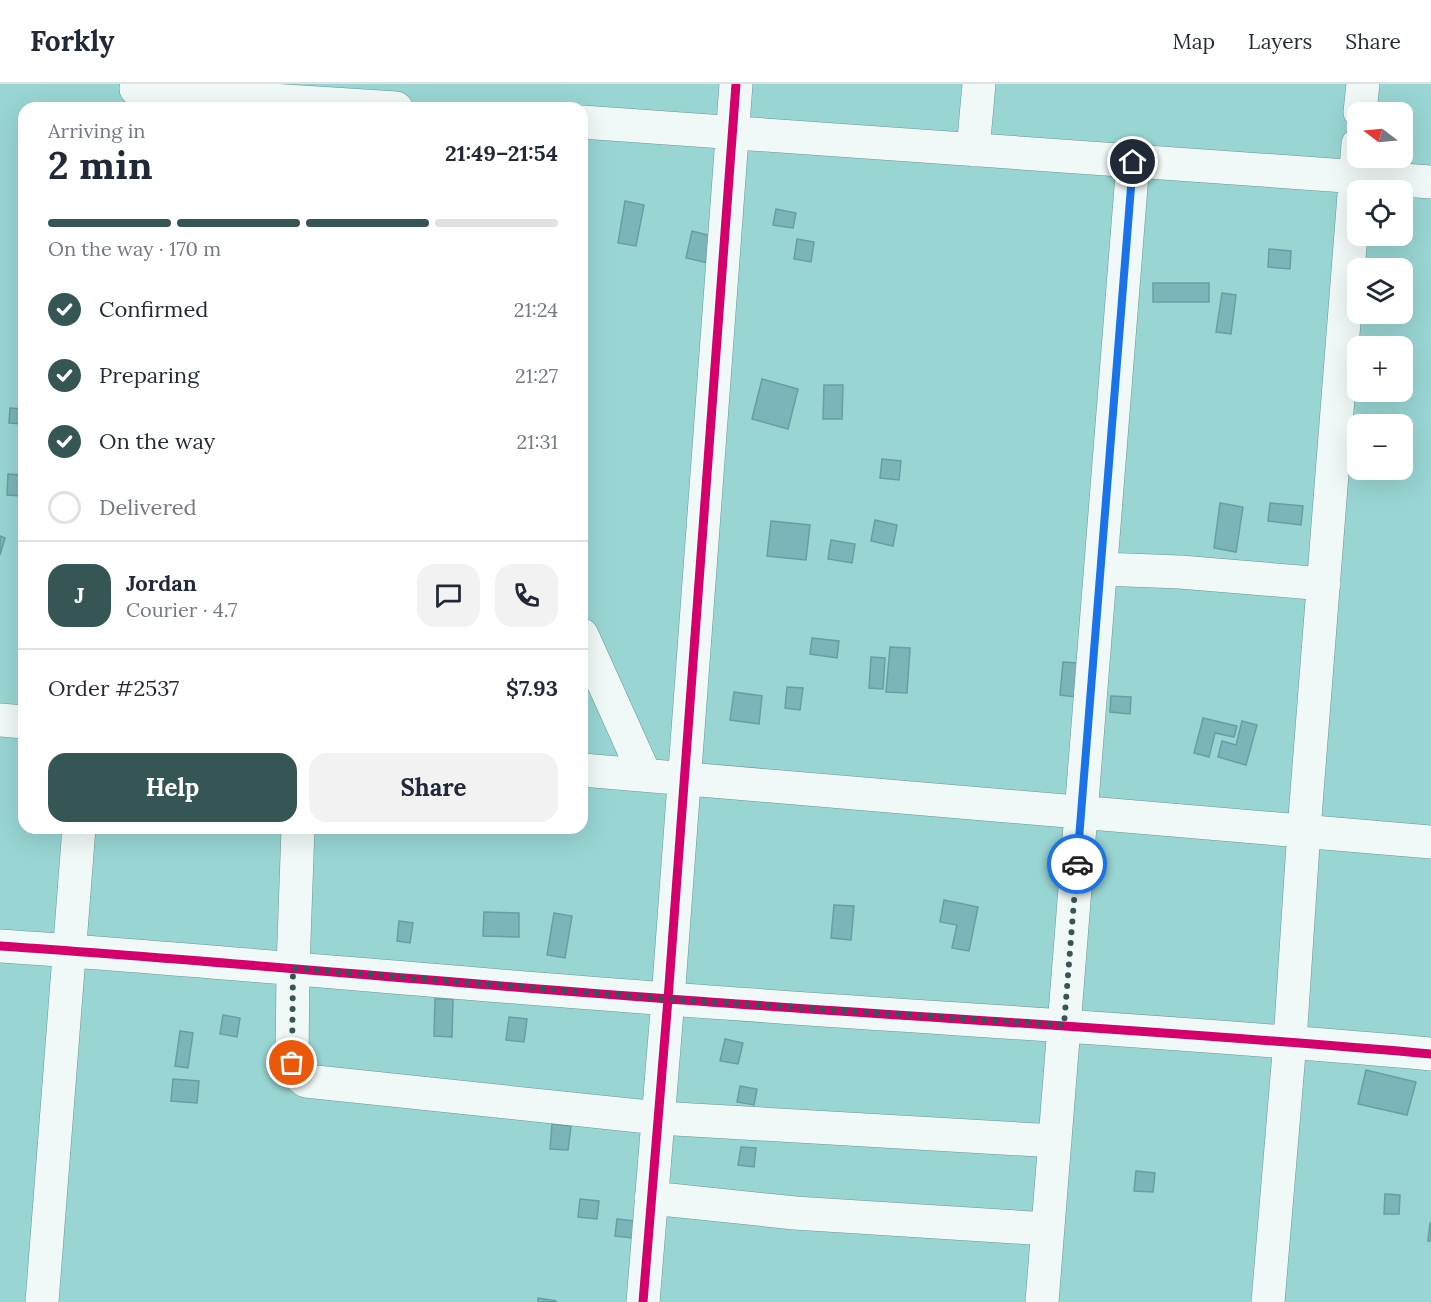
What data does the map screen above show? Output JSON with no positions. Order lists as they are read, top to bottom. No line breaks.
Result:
{"north":"left","page":{"header":"Forkly","nav":["Map","Layers","Share"],"map_buttons":["+","−"],"heading":["2 min","Arriving in","21:49–21:54"],"panel":["Jordan","Courier · 4.7","Order #2537","$7.93"],"bar":"On the way · 170 m","list":[["Confirmed","21:24"],["Preparing","21:27"],["On the way","21:31"],"Delivered"],"round":"J","buttons":["Help","Share"]}}
